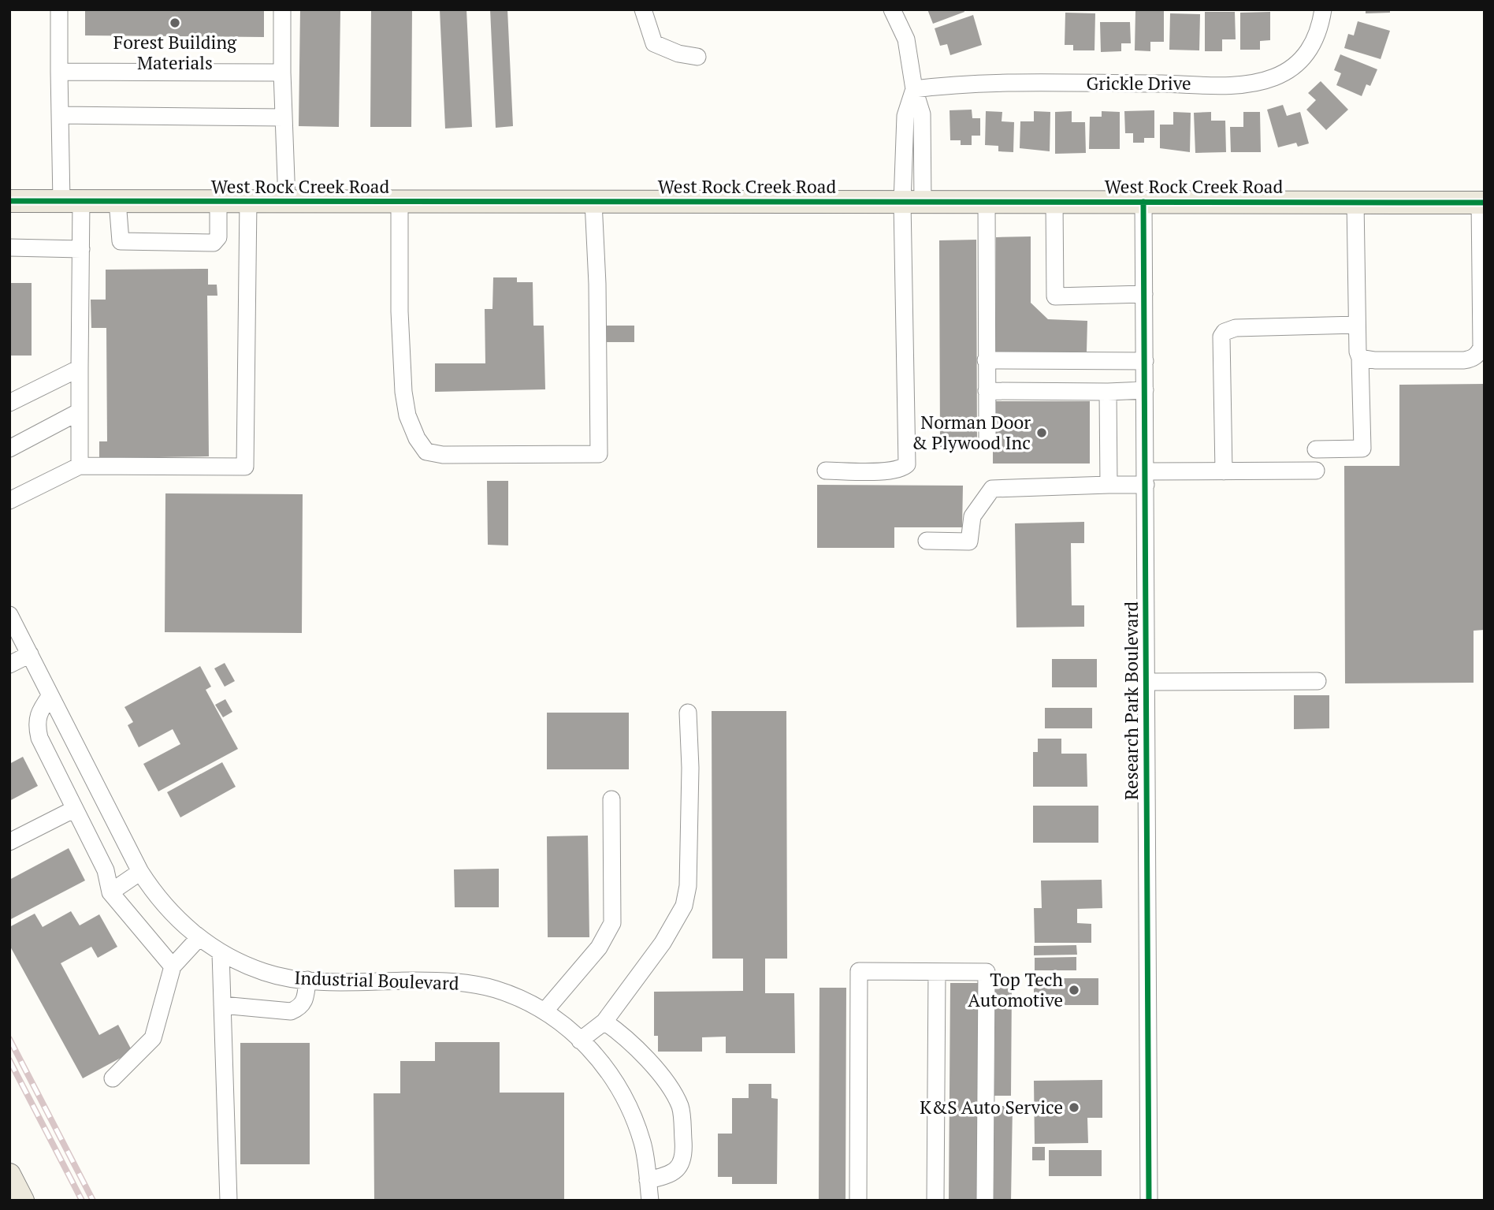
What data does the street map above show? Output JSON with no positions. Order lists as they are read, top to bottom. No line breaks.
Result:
{"streets":{"main road":["West Rock Creek Road"],"street":["Grickle Drive","Research Park Boulevard","Industrial Boulevard"]},"crossings":[["West Rock Creek Road","Research Park Boulevard"]],"places":["Forest Building Materials","Norman Door & Plywood Inc","Top Tech Automotive","K&S Auto Service"]}
